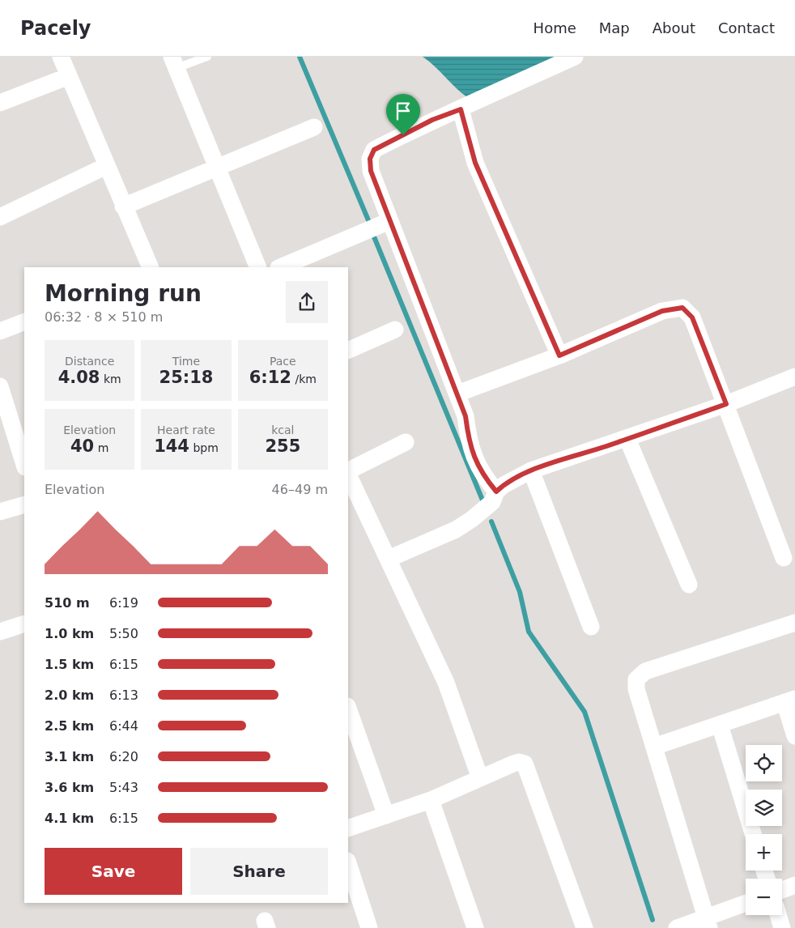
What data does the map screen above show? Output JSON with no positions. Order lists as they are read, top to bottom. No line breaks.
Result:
{"page":{"header":"Pacely","nav":["Home","Map","About","Contact"],"heading":["Morning run","06:32 · 8 × 510 m"],"stats":[["Distance","4.08 km"],["Time","25:18"],["Pace","6:12 /km"],["Elevation","40 m"],["Heart rate","144 bpm"],["kcal","255"]],"chart":["Elevation","46–49 m"],"list":[{"name":"510 m","note":"6:19"},{"name":"1.0 km","note":"5:50"},{"name":"1.5 km","note":"6:15"},{"name":"2.0 km","note":"6:13"},{"name":"2.5 km","note":"6:44"},{"name":"3.1 km","note":"6:20"},{"name":"3.6 km","note":"5:43"},{"name":"4.1 km","note":"6:15"}],"map_buttons":["+","−"],"buttons":["Save","Share"]}}
